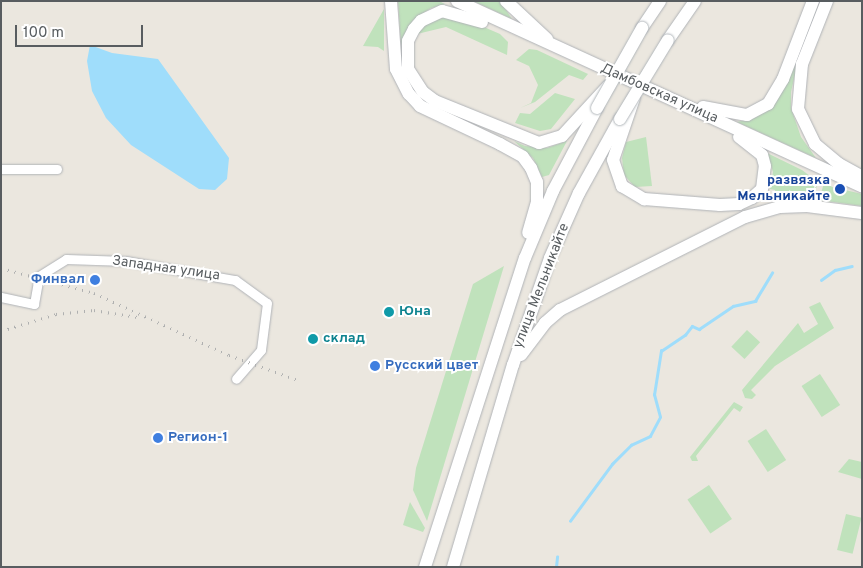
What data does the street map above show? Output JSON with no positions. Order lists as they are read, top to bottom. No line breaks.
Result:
{"streets":{"main road":["Дамбовская улица","улица Мельникайте"],"street":["Западная улица"]},"places":["развязка Мельникайте","Финвал","Юна","склад","Русский цвет","Регион-1"],"scale_bar":"100 m"}
